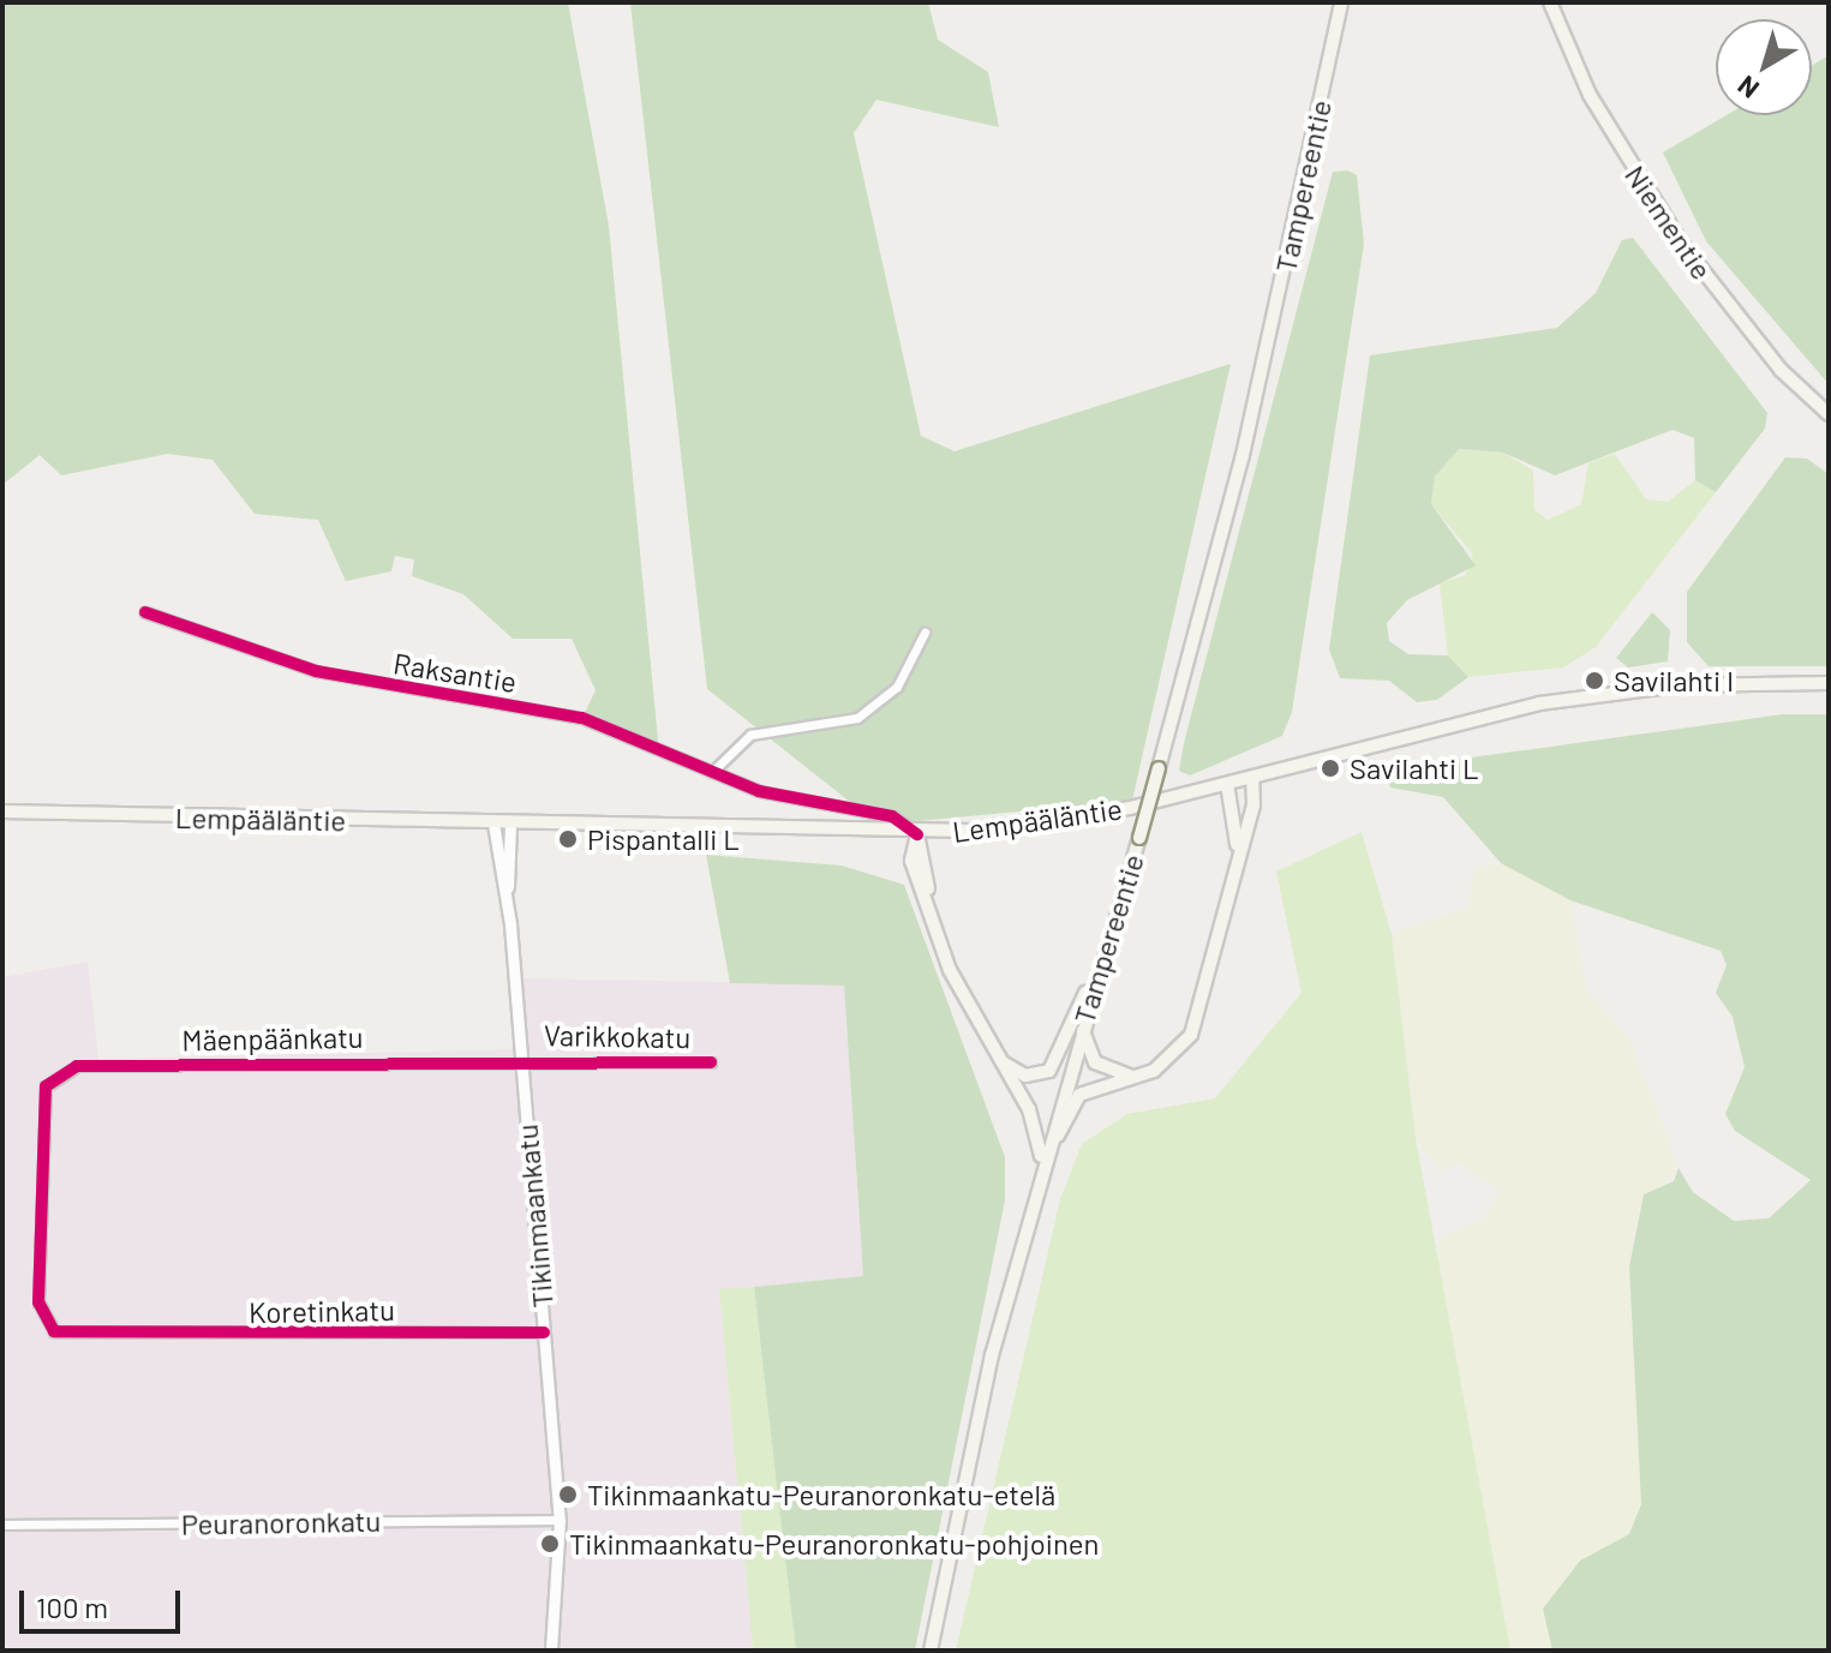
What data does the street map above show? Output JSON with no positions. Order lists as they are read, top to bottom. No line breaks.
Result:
{"streets":{"main road":["Tampereentie","Niementie","Lempääläntie"],"street":["Raksantie","Varikkokatu","Mäenpäänkatu","Tikinmaankatu","Koretinkatu","Peuranoronkatu"]},"crossings":[["Raksantie","Lempääläntie"],["Lempääläntie","Tikinmaankatu"],["Varikkokatu","Mäenpäänkatu"],["Varikkokatu","Tikinmaankatu"],["Mäenpäänkatu","Tikinmaankatu"],["Mäenpäänkatu","Koretinkatu"],["Tikinmaankatu","Koretinkatu"],["Tikinmaankatu","Peuranoronkatu"]],"places":["Savilahti I","Savilahti L","Pispantalli L","Tikinmaankatu-Peuranoronkatu-etelä","Tikinmaankatu-Peuranoronkatu-pohjoinen"],"scale_bar":"100 m","north":"bottom left"}
